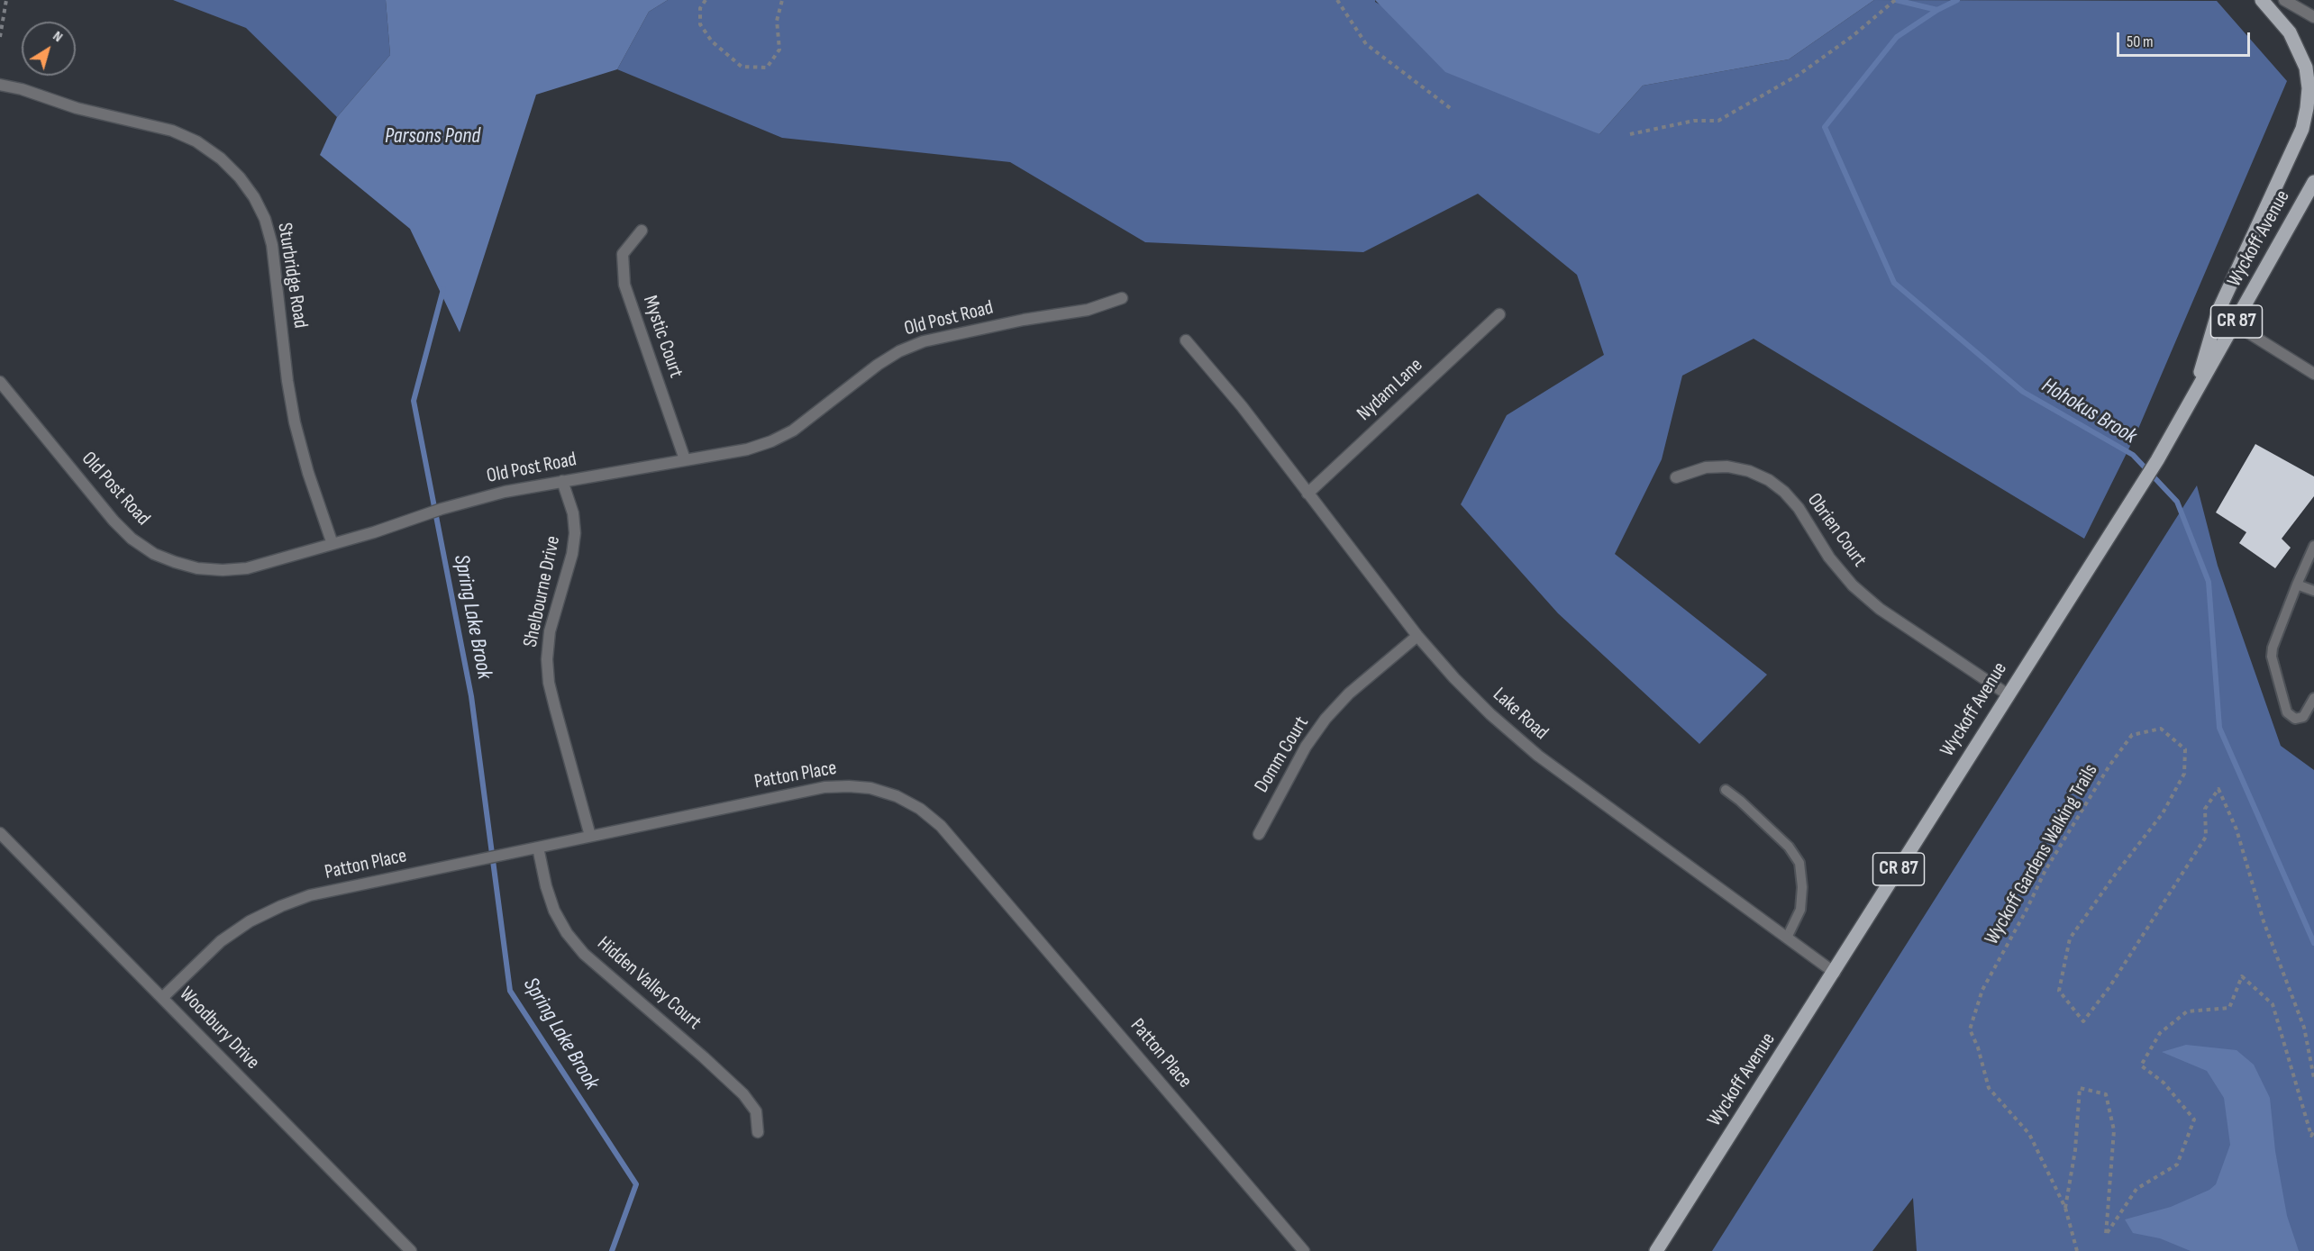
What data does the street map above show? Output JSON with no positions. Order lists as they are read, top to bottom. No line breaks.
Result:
{"streets":{"main road":["Wyckoff Avenue","CR 87"],"street":["Sturbridge Road","Old Post Road","Mystic Court","Nydam Lane","Obrien Court","Shelbourne Drive","Lake Road","Domm Court","Patton Place","Hidden Valley Court","Woodbury Drive"],"path":["Wyckoff Gardens Walking Trails"]},"crossings":[["Wyckoff Avenue","Obrien Court"],["Wyckoff Avenue","Lake Road"],["Sturbridge Road","Old Post Road"],["Old Post Road","Mystic Court"],["Old Post Road","Shelbourne Drive"],["Nydam Lane","Lake Road"],["Shelbourne Drive","Patton Place"],["Lake Road","Domm Court"],["Patton Place","Hidden Valley Court"],["Patton Place","Woodbury Drive"]],"water":["Parsons Pond","Hohokus Brook","Spring Lake Brook"],"scale_bar":"50 m","north":"top right"}
